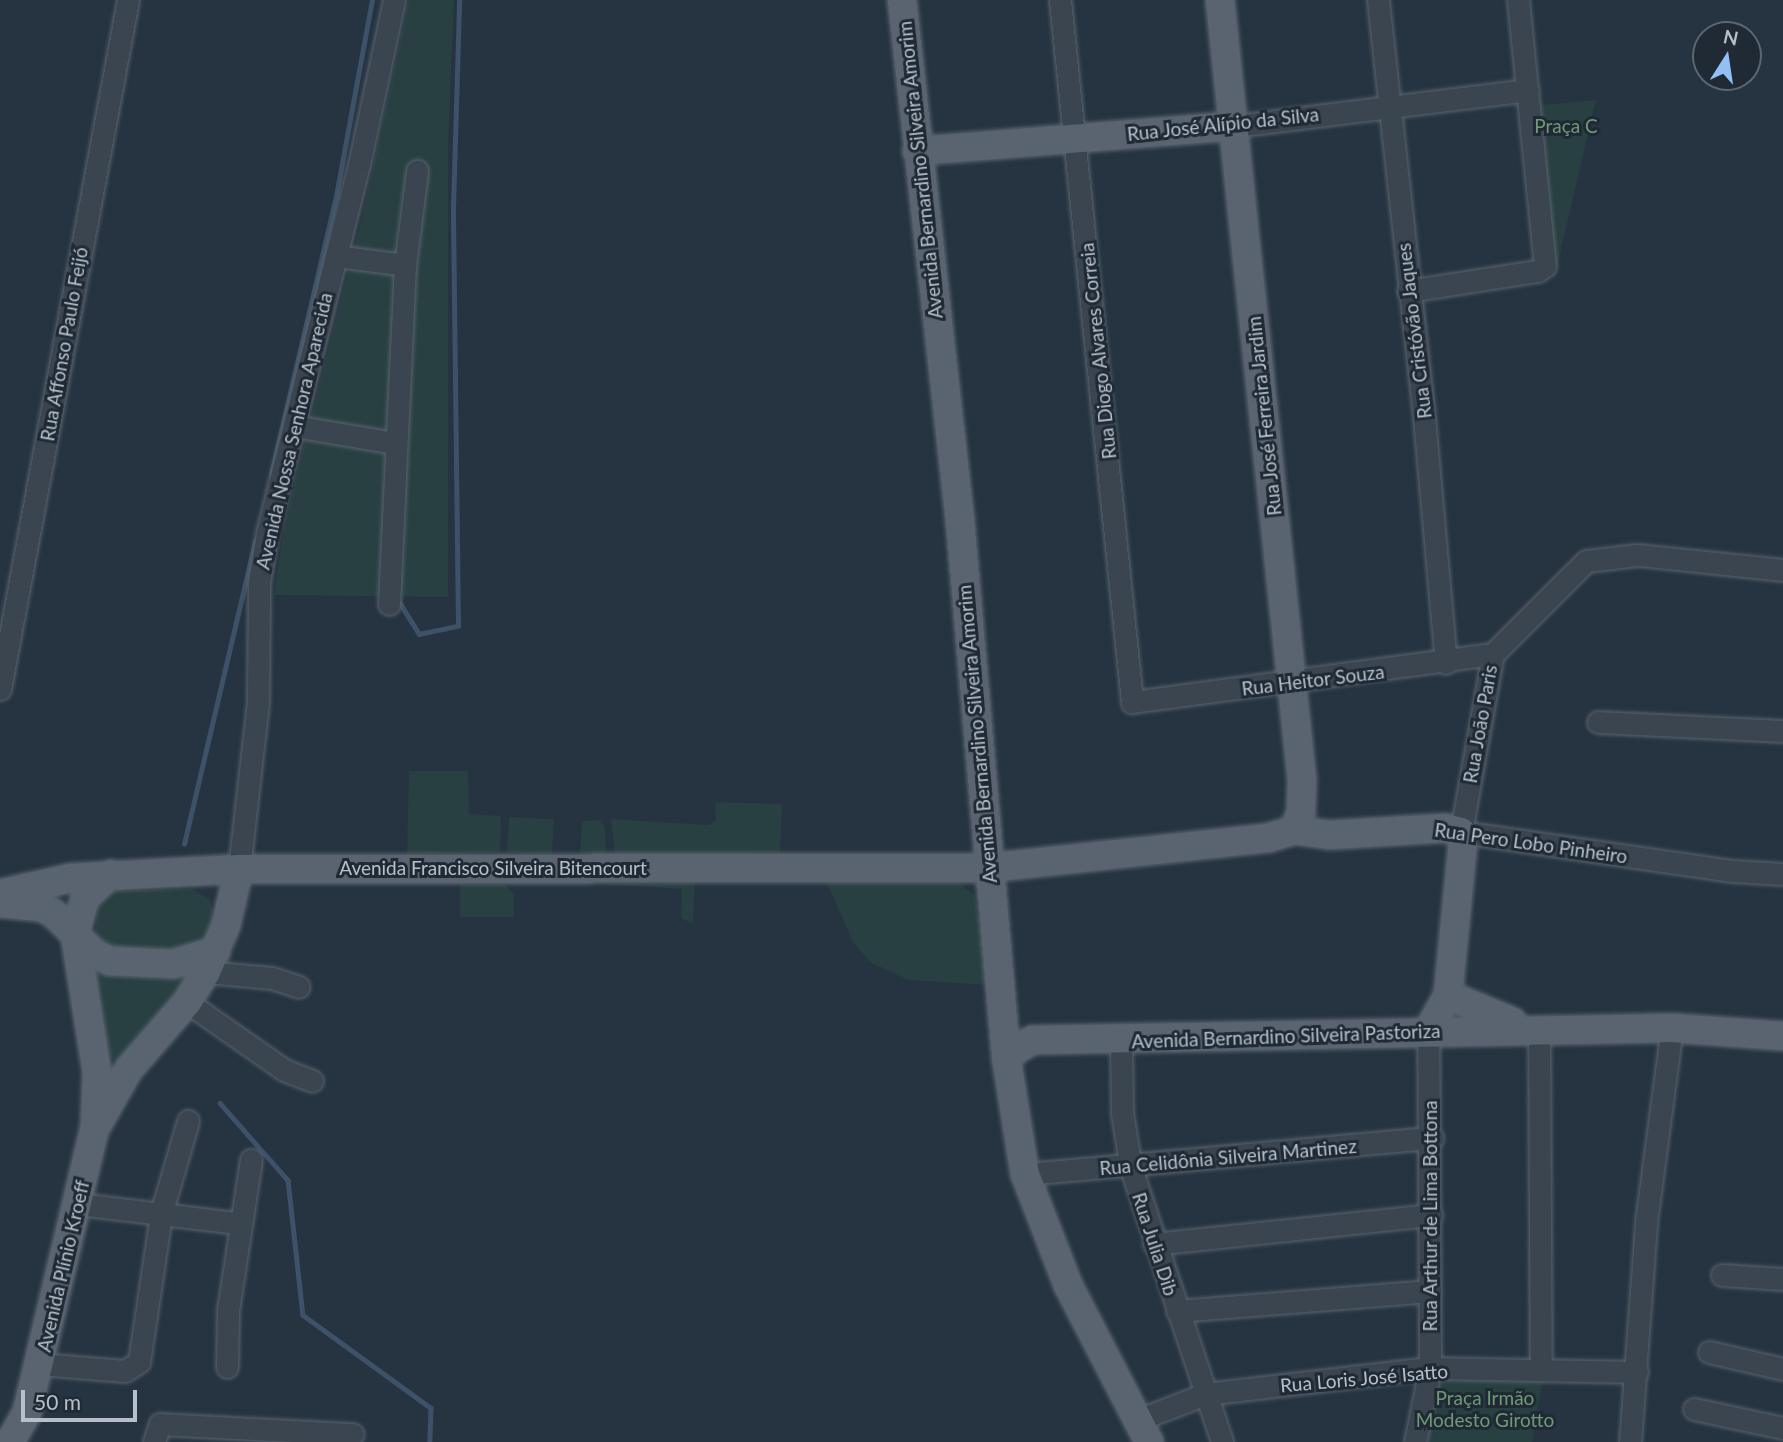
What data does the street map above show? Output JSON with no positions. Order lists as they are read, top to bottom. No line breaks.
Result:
{"streets":{"main road":["Rua José Alípio da Silva","Avenida Bernardino Silveira Amorim","Rua José Ferreira Jardim","Rua João Paris","Rua Pero Lobo Pinheiro","Avenida Francisco Silveira Bitencourt","Avenida Bernardino Silveira Pastoriza","Avenida Plínio Kroeff"],"street":["Rua Cristóvão Jaques","Rua Affonso Paulo Feijó","Rua Diogo Alvares Correia","Avenida Nossa Senhora Aparecida","Rua Heitor Souza","Rua Celidônia Silveira Martinez","Rua Arthur de Lima Bottona","Rua Julia Dib","Rua Loris José Isatto"]},"crossings":[["Rua José Alípio da Silva","Avenida Bernardino Silveira Amorim"],["Rua José Alípio da Silva","Rua Cristóvão Jaques"],["Rua José Alípio da Silva","Rua Diogo Alvares Correia"],["Rua José Alípio da Silva","Rua José Ferreira Jardim"],["Avenida Bernardino Silveira Amorim","Rua Pero Lobo Pinheiro"],["Avenida Bernardino Silveira Amorim","Avenida Francisco Silveira Bitencourt"],["Avenida Bernardino Silveira Amorim","Avenida Bernardino Silveira Pastoriza"],["Avenida Bernardino Silveira Amorim","Rua Celidônia Silveira Martinez"],["Avenida Bernardino Silveira Amorim","Rua Loris José Isatto"],["Rua Cristóvão Jaques","Rua Heitor Souza"],["Rua Diogo Alvares Correia","Rua Heitor Souza"],["Rua José Ferreira Jardim","Rua Heitor Souza"],["Rua José Ferreira Jardim","Rua Pero Lobo Pinheiro"],["Avenida Nossa Senhora Aparecida","Avenida Francisco Silveira Bitencourt"],["Avenida Nossa Senhora Aparecida","Avenida Plínio Kroeff"],["Rua Heitor Souza","Rua João Paris"],["Rua João Paris","Rua Pero Lobo Pinheiro"],["Rua João Paris","Avenida Bernardino Silveira Pastoriza"],["Rua João Paris","Rua Arthur de Lima Bottona"],["Rua Pero Lobo Pinheiro","Avenida Francisco Silveira Bitencourt"],["Avenida Francisco Silveira Bitencourt","Avenida Plínio Kroeff"],["Avenida Bernardino Silveira Pastoriza","Rua Arthur de Lima Bottona"],["Avenida Bernardino Silveira Pastoriza","Rua Julia Dib"],["Rua Celidônia Silveira Martinez","Rua Arthur de Lima Bottona"],["Rua Celidônia Silveira Martinez","Rua Julia Dib"],["Rua Arthur de Lima Bottona","Rua Loris José Isatto"],["Rua Julia Dib","Rua Loris José Isatto"]],"parks":["Praça C","Praça Irmão Modesto Girotto"],"scale_bar":"50 m","north":"top"}
